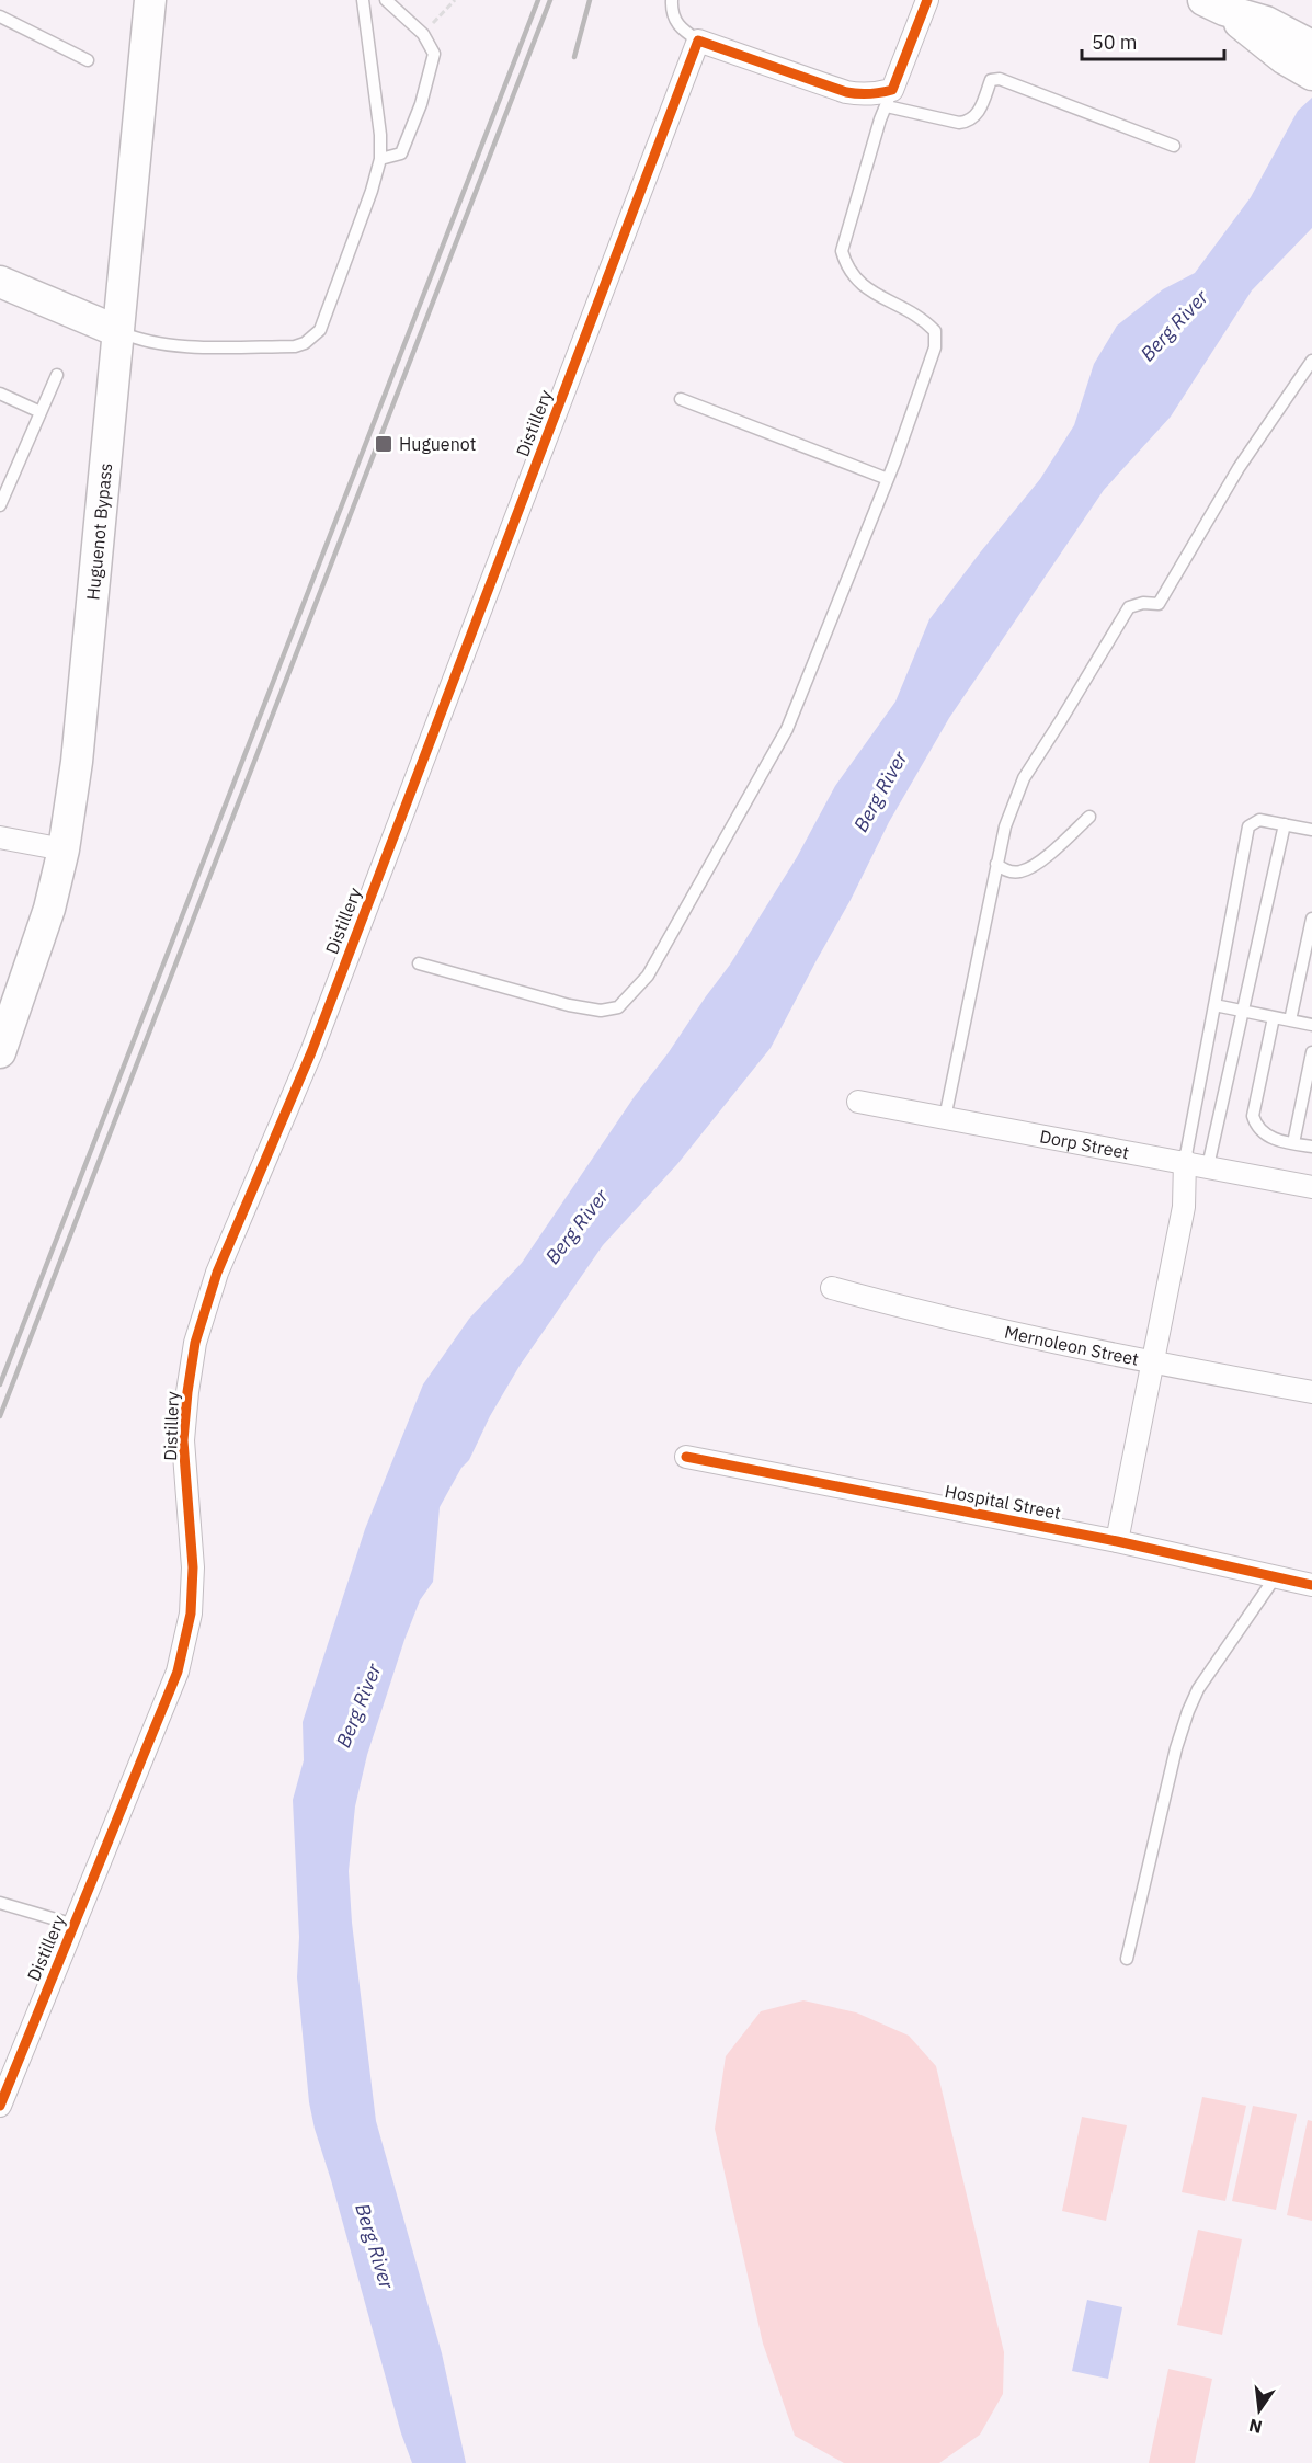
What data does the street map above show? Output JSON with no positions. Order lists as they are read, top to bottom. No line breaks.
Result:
{"streets":{"main road":["Huguenot Bypass"],"street":["Distillery","Dorp Street","Mernoleon Street","Hospital Street"]},"water":["Berg River"],"places":{"transit":["Huguenot"]},"scale_bar":"50 m","north":"bottom"}
